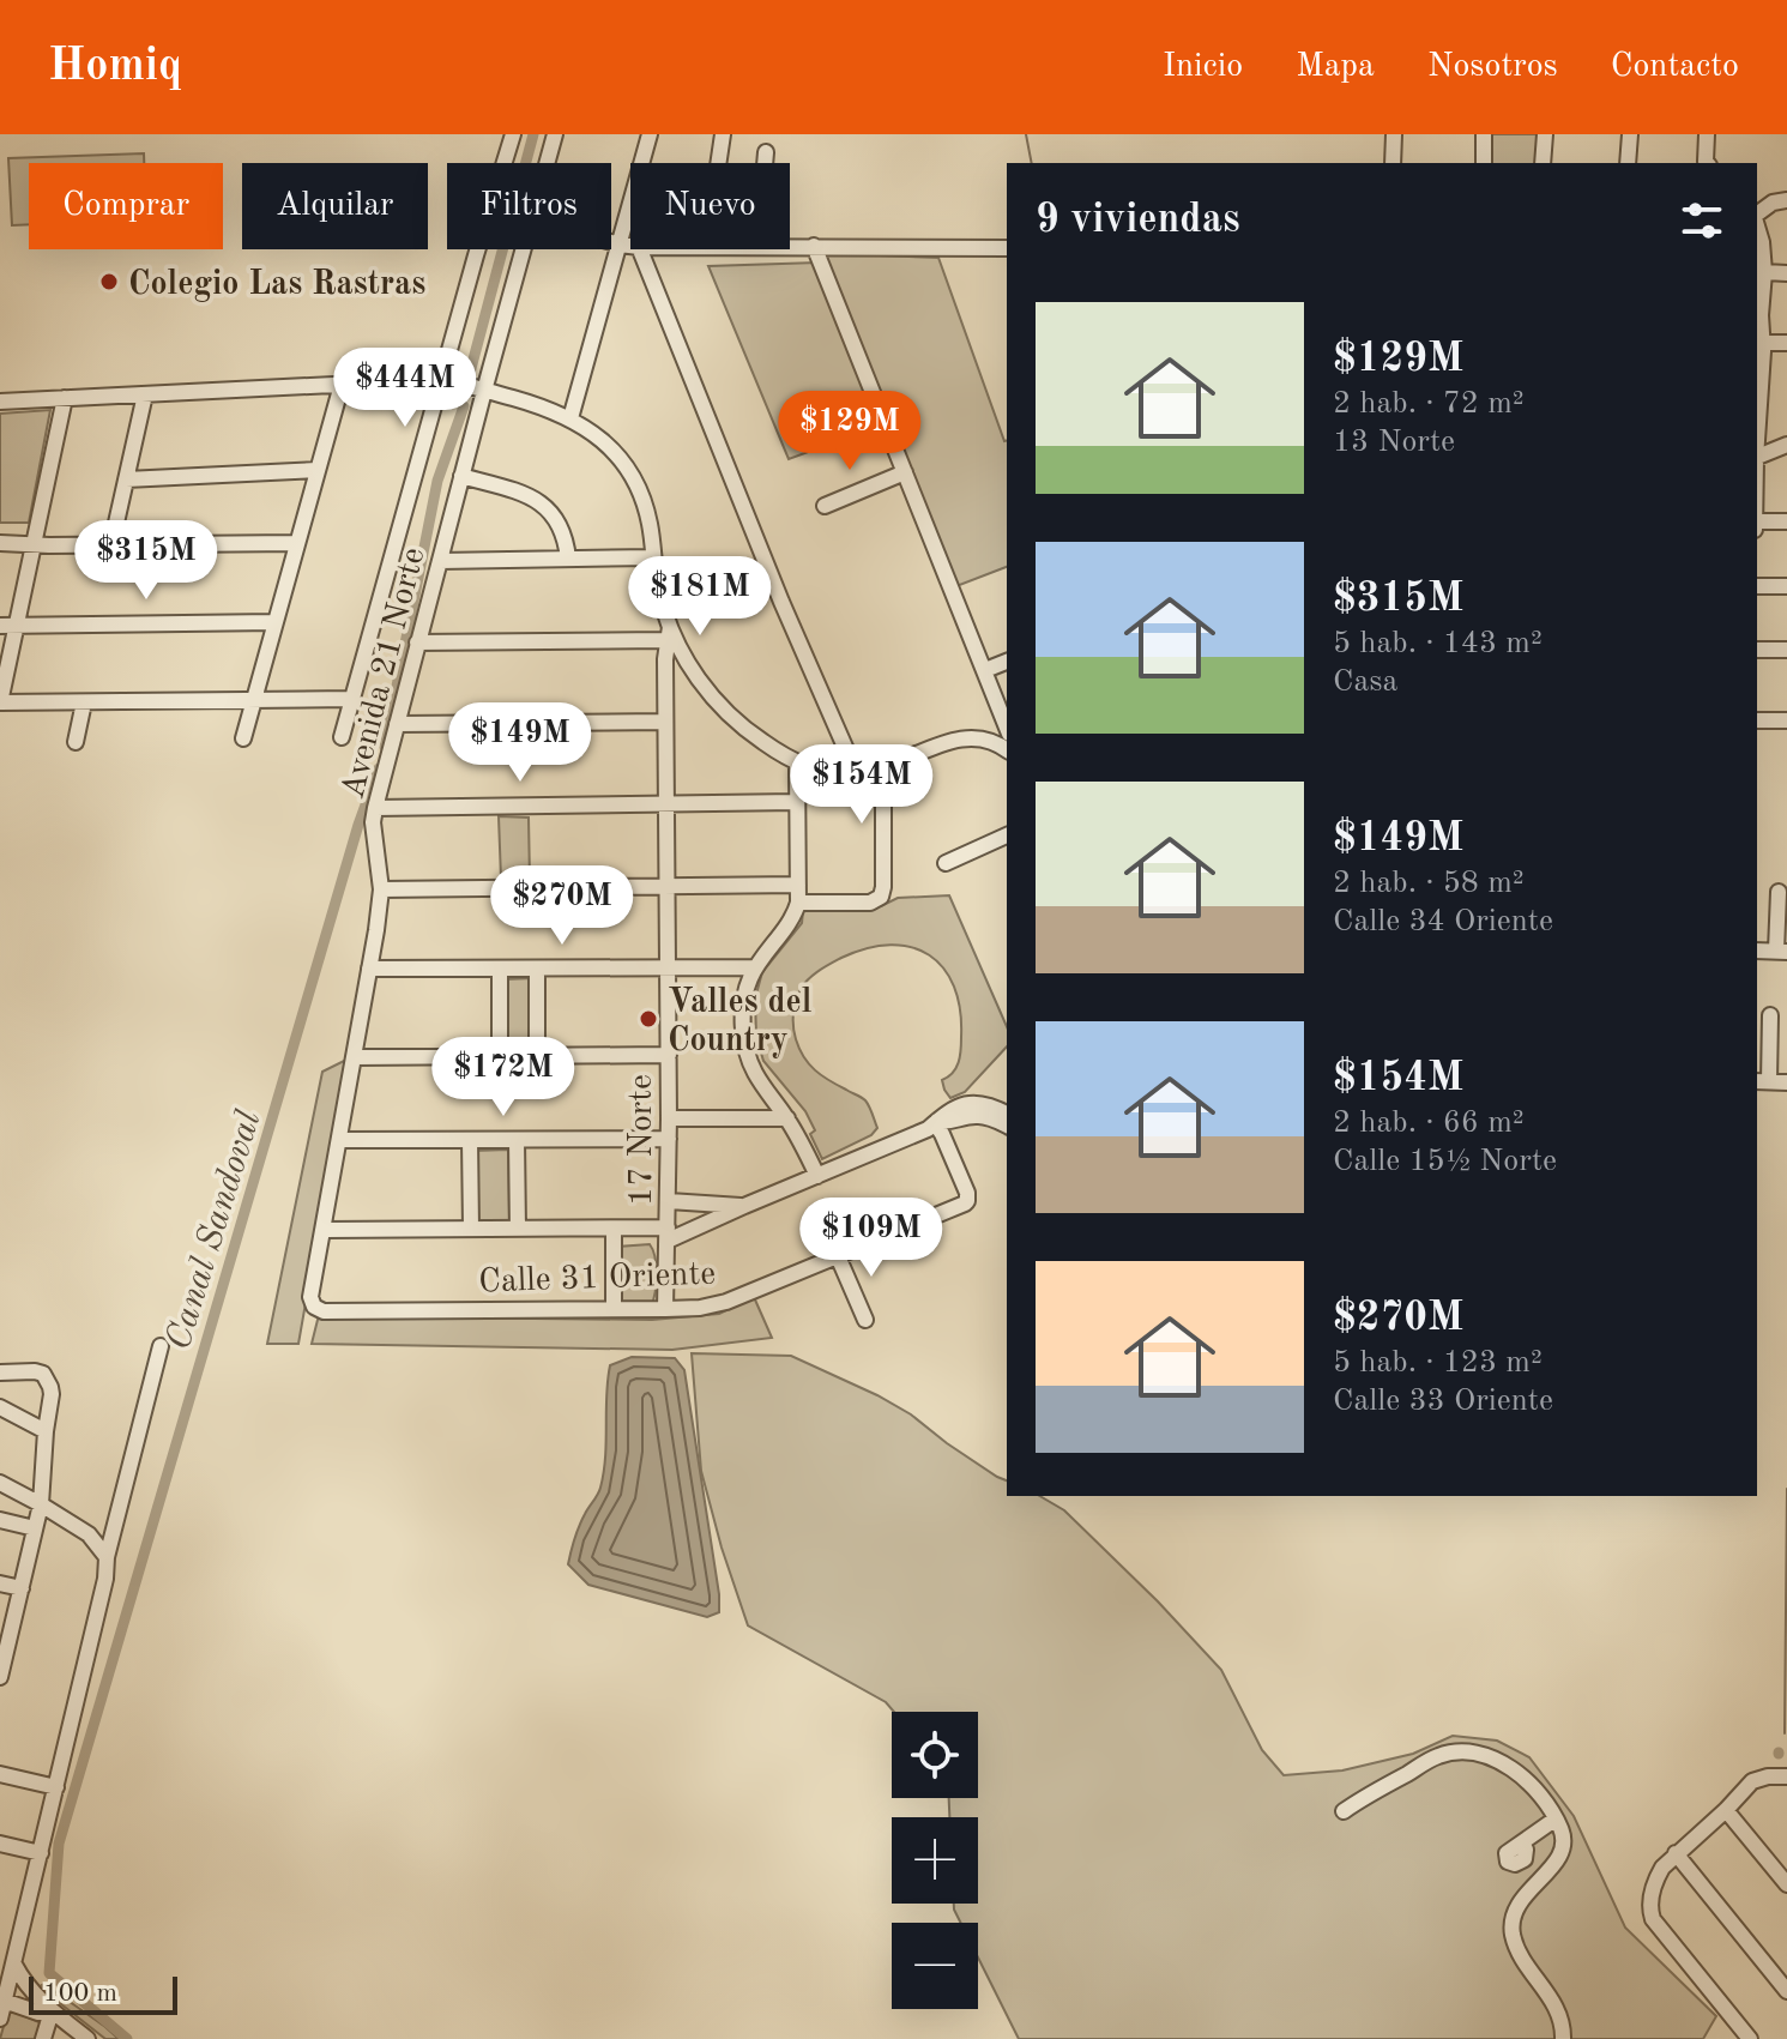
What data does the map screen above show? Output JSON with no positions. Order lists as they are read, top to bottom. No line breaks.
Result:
{"streets":{"street":["Avenida 21 Norte","17 Norte","Calle 31 Oriente"]},"crossings":[["Avenida 21 Norte","Calle 31 Oriente"],["17 Norte","Calle 31 Oriente"]],"water":["Canal Sandoval"],"places":["Colegio Las Rastras","Valles del Country"],"scale_bar":"100 m","page":{"header":"Homiq","nav":["Inicio","Mapa","Nosotros","Contacto"],"chip":["Comprar","Alquilar","Filtros","Nuevo"],"heading":"9 viviendas","list":[{"name":"$129M","note":"2 hab. · 72 m² · 13 Norte"},{"name":"$315M","note":"5 hab. · 143 m² · Casa"},{"name":"$149M","note":"2 hab. · 58 m² · Calle 34 Oriente"},{"name":"$154M","note":"2 hab. · 66 m² · Calle 15½ Norte"},{"name":"$270M","note":"5 hab. · 123 m² · Calle 33 Oriente"}],"price":["$444M","$129M","$315M","$181M","$149M","$154M","$270M","$172M","$109M"],"map_buttons":["+","−"],"scale":"100 m"}}
